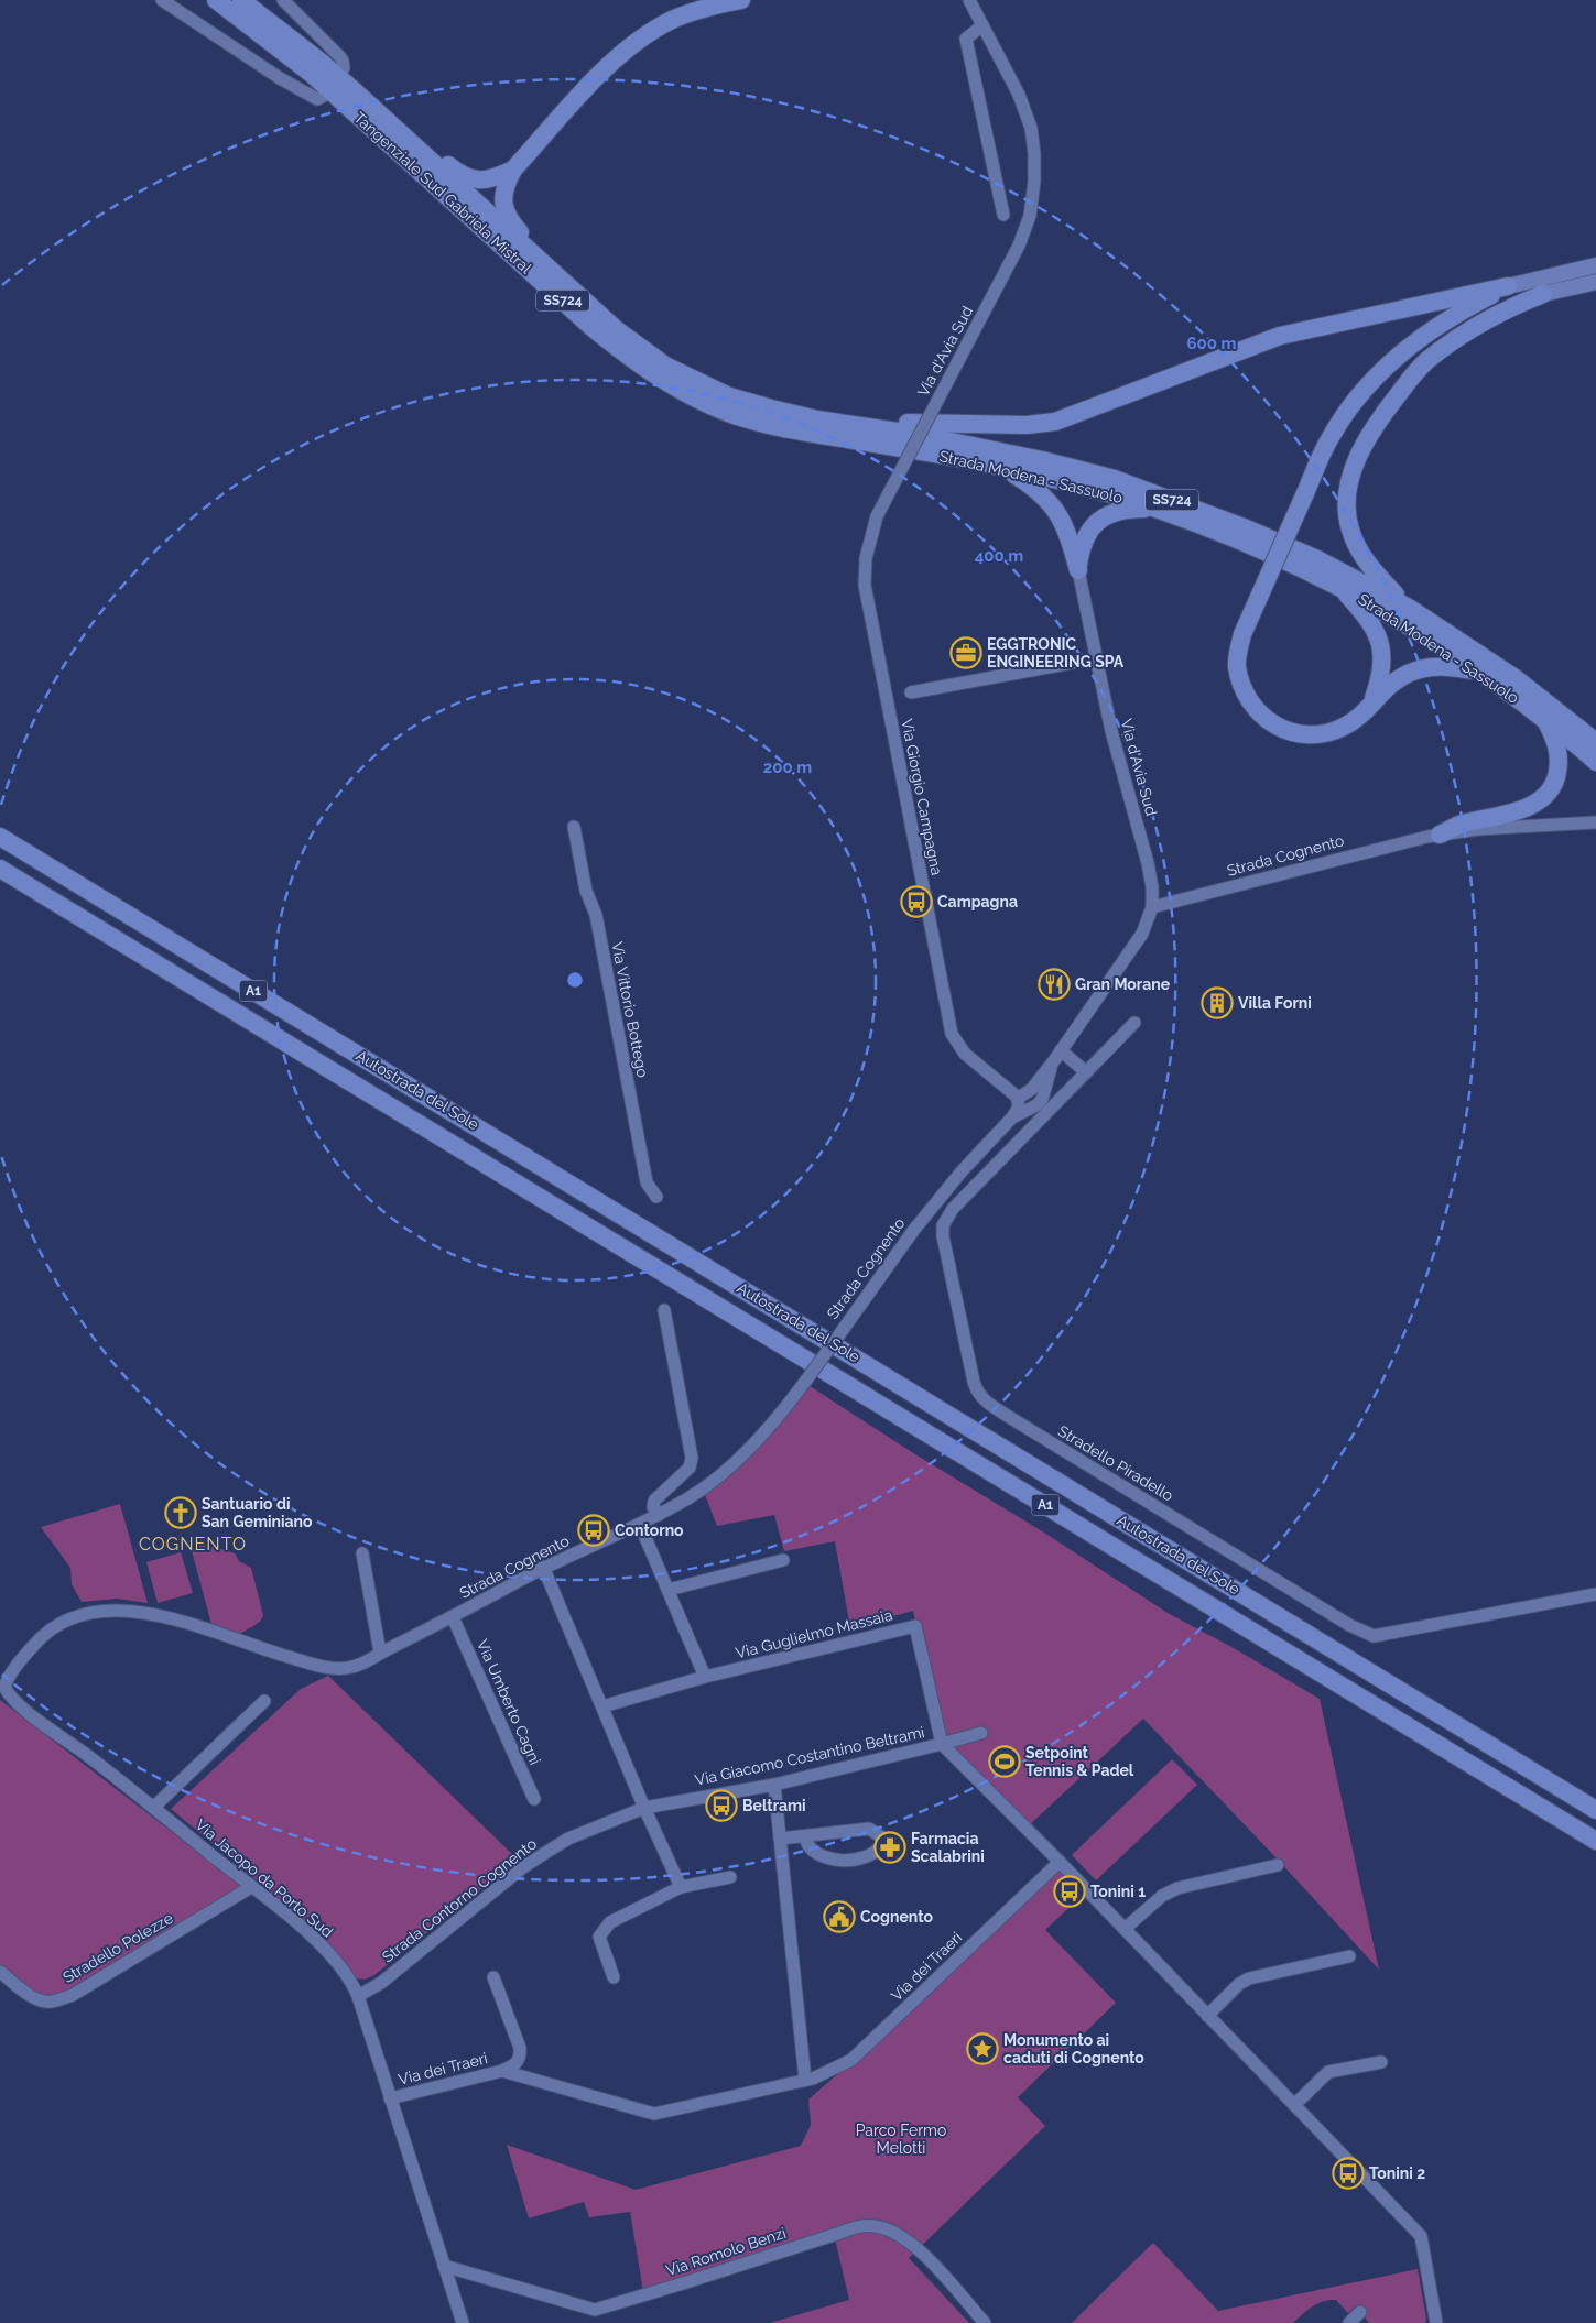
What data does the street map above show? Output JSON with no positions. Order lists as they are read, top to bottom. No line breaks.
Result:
{"streets":{"highway":["Tangenziale Sud Gabriela Mistral","SS724","Strada Modena - Sassuolo","A1","Autostrada del Sole"],"street":["Via d'Avia Sud","Via Giorgio Campagna","Strada Cognento","Via Vittorio Bottego","Stradello Piradello","Via Guglielmo Massaia","Via Umberto Cagni","Via Giacomo Costantino Beltrami","Via Jacopo da Porto Sud","Strada Contorno Cognento","Stradello Polezze","Via dei Traeri","Via Romolo Benzi"]},"crossings":[["Tangenziale Sud Gabriela Mistral","Strada Modena - Sassuolo"],["Via d'Avia Sud","Via Giorgio Campagna"],["Via d'Avia Sud","Strada Cognento"],["Via Giorgio Campagna","Strada Cognento"],["Strada Cognento","Via Umberto Cagni"],["Strada Cognento","Via Jacopo da Porto Sud"],["Via Guglielmo Massaia","Via Giacomo Costantino Beltrami"],["Via Giacomo Costantino Beltrami","Strada Contorno Cognento"],["Via Jacopo da Porto Sud","Strada Contorno Cognento"],["Via Jacopo da Porto Sud","Stradello Polezze"],["Via Jacopo da Porto Sud","Via dei Traeri"],["Via Jacopo da Porto Sud","Via Romolo Benzi"]],"districts":["COGNENTO"],"parks":["Parco Fermo Melotti"],"places":{"office":["EGGTRONIC ENGINEERING SPA"],"bus stop":["Campagna","Contorno","Beltrami","Tonini 1","Tonini 2"],"restaurant":["Gran Morane"],"building":["Villa Forni"],"church":["Santuario di San Geminiano"],"sports":["Setpoint Tennis & Padel"],"pharmacy":["Farmacia Scalabrini"],"public building":["Cognento"],"place":["Monumento ai caduti di Cognento"]},"rings":["600 m","400 m","200 m"]}
